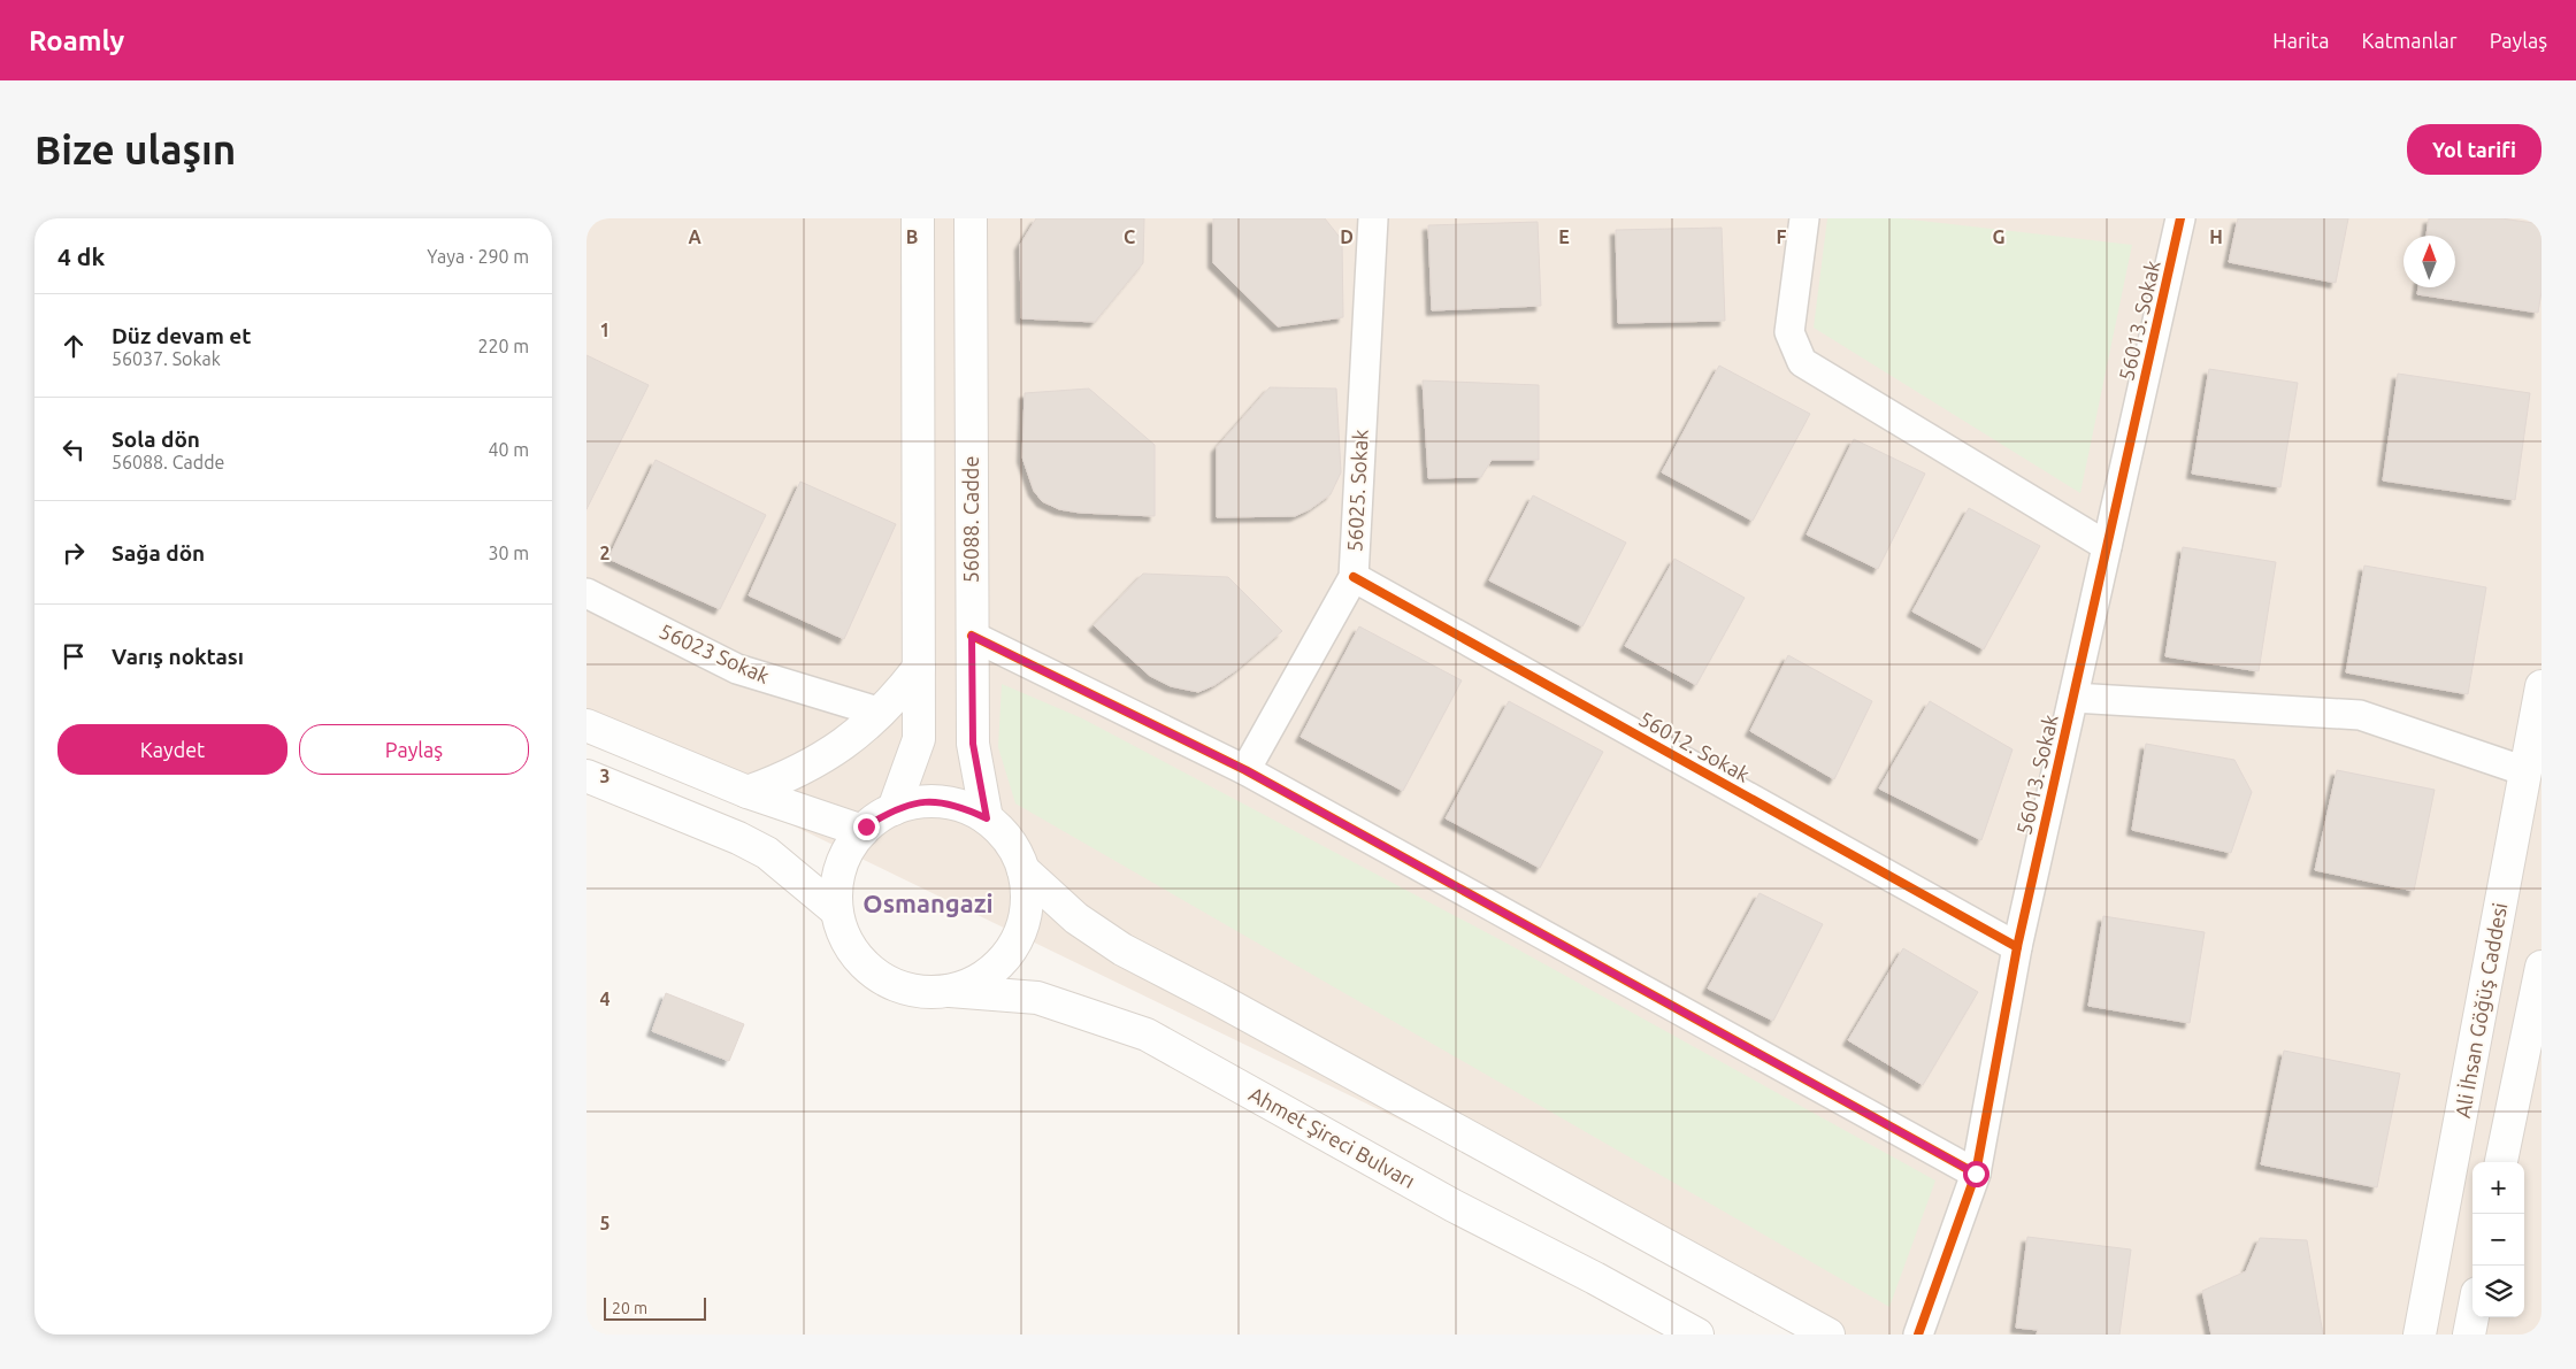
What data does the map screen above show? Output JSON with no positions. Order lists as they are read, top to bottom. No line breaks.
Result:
{"streets":{"main road":["56088. Cadde","Ali İhsan Göğüş Caddesi","Ahmet Şireci Bulvarı"],"street":["56013. Sokak","56025. Sokak","56023 Sokak","56012. Sokak"]},"crossings":[["56013. Sokak","56012. Sokak"],["56025. Sokak","56012. Sokak"],["56088. Cadde","Ahmet Şireci Bulvarı"]],"districts":["Osmangazi"],"scale_bar":"20 m","north":"top","page":{"header":"Roamly","nav":["Harita","Katmanlar","Paylaş"],"buttons":["Yol tarifi",["Kaydet","Paylaş"]],"title":"Bize ulaşın","heading":["4 dk","Yaya · 290 m"],"list":[["Düz devam et","56037. Sokak","220 m"],["Sola dön","56088. Cadde","40 m"],["Sağa dön","30 m"],"Varış noktası"],"map_buttons":["+","−"],"scale":"20 m"},"grid":{"columns":["A","B","C","D","E","F","G","H"],"rows":["1","2","3","4","5"]}}
